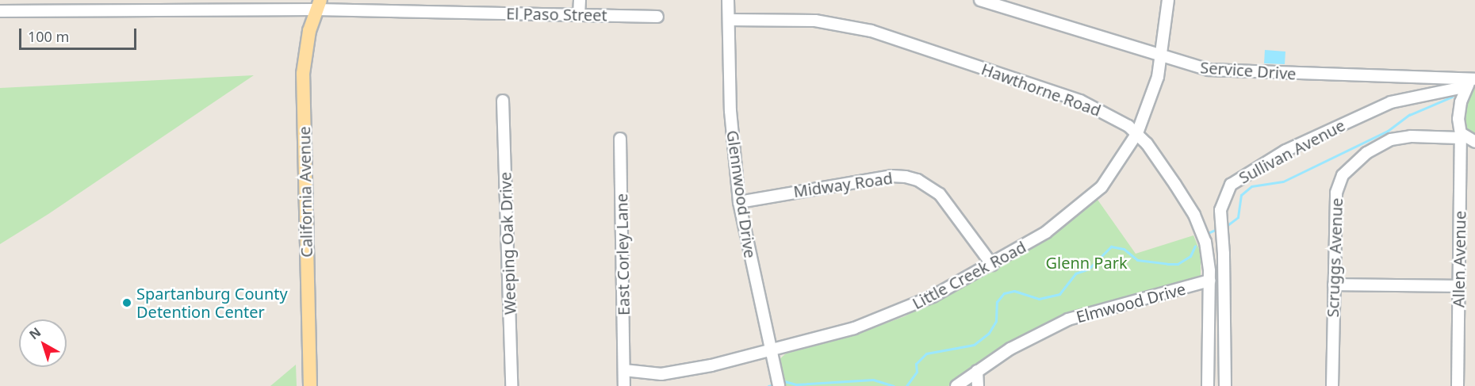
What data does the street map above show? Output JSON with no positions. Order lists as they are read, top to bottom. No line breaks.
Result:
{"streets":{"main road":["California Avenue"],"street":["El Paso Street","Service Drive","Hawthorne Road","Sullivan Avenue","Midway Road","Glennwood Drive","Weeping Oak Drive","East Corley Lane","Scruggs Avenue","Allen Avenue","Little Creek Road","Elmwood Drive"]},"crossings":[["El Paso Street","California Avenue"],["Service Drive","Sullivan Avenue"],["Service Drive","Allen Avenue"],["Service Drive","Little Creek Road"],["Hawthorne Road","Glennwood Drive"],["Hawthorne Road","Little Creek Road"],["Hawthorne Road","Elmwood Drive"],["Sullivan Avenue","Allen Avenue"],["Midway Road","Glennwood Drive"],["Midway Road","Little Creek Road"],["Glennwood Drive","Little Creek Road"],["East Corley Lane","Little Creek Road"],["Scruggs Avenue","Allen Avenue"]],"parks":["Glenn Park"],"places":["Spartanburg County Detention Center"],"scale_bar":"100 m","north":"top left"}
